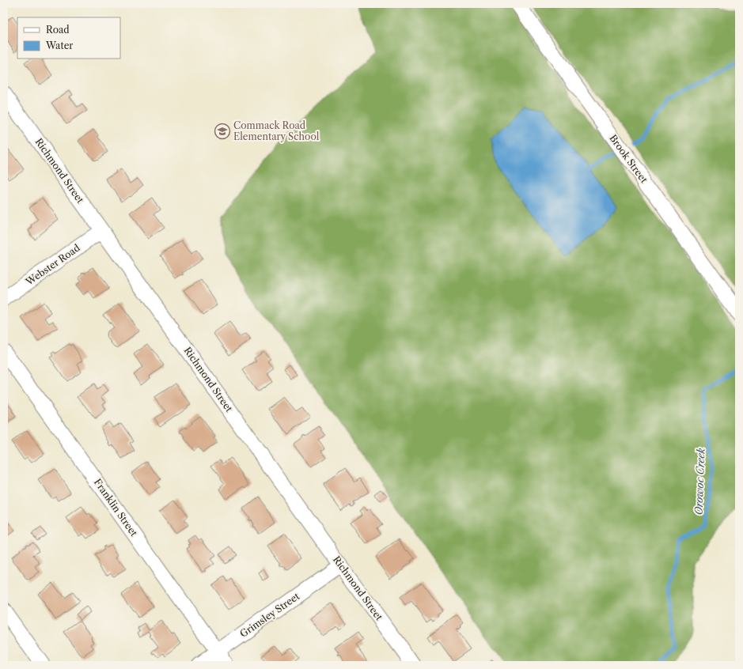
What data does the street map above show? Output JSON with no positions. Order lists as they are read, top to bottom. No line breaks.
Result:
{"streets":{"street":["Brook Street","Richmond Street","Webster Road","Franklin Street","Grimsley Street"]},"crossings":[["Richmond Street","Webster Road"],["Richmond Street","Grimsley Street"],["Franklin Street","Grimsley Street"]],"water":["Orowoc Creek"],"places":{"school or university":["Commack Road Elementary School"]},"legend":["Road","Water"]}
